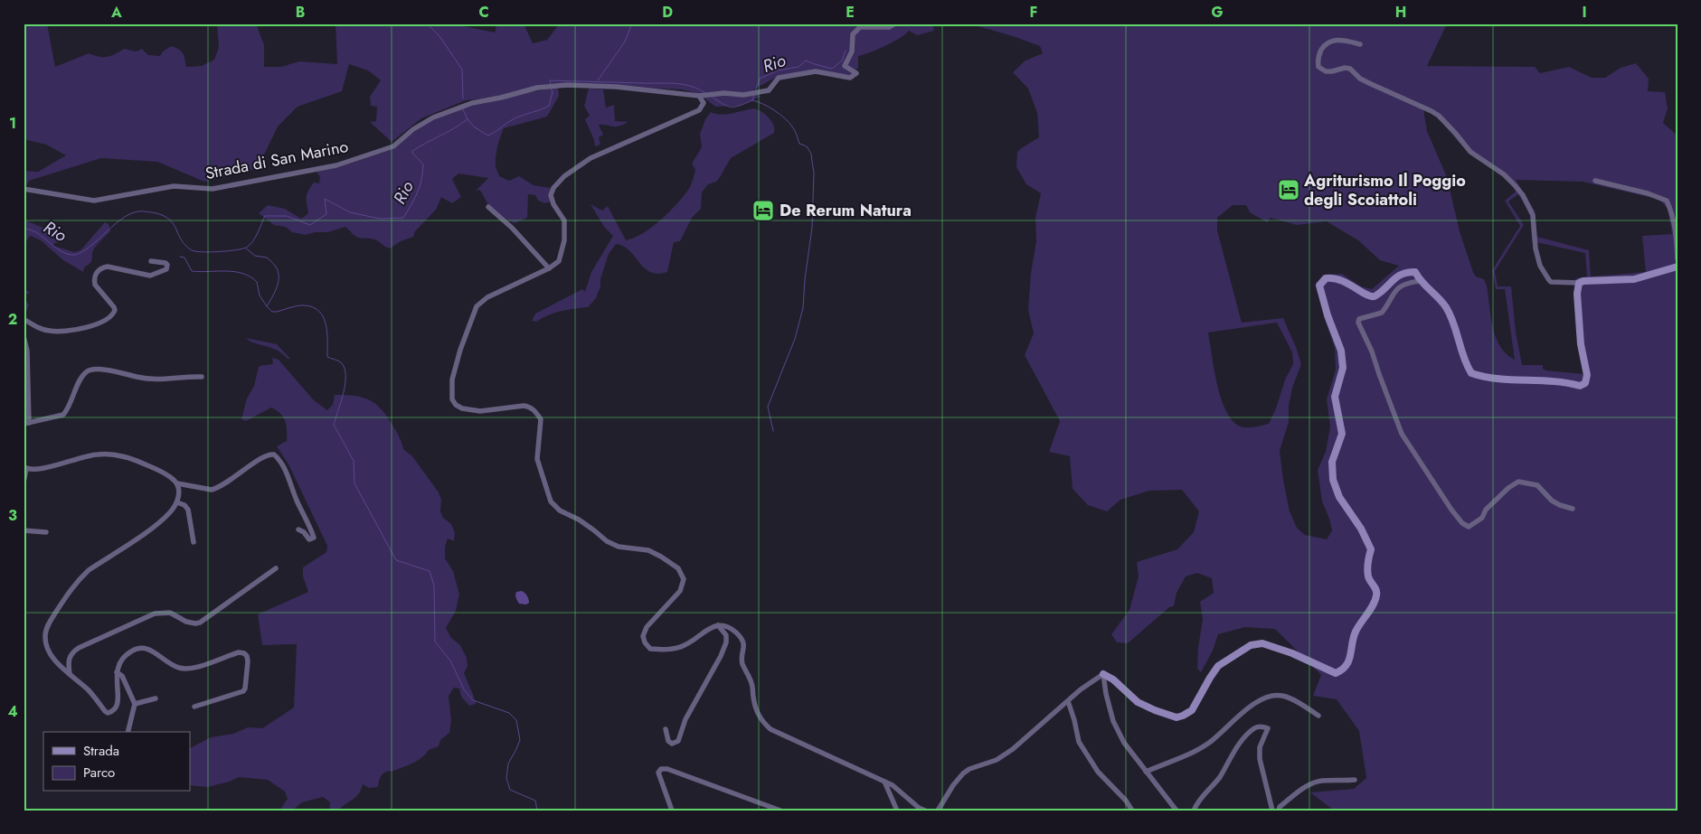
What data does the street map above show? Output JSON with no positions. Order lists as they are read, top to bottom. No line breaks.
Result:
{"streets":{"street":["Strada di San Marino"]},"water":["Rio"],"places":{"hotel":["Agriturismo Il Poggio degli Scoiattoli","De Rerum Natura"]},"legend":["Strada","Parco"],"grid":{"columns":["A","B","C","D","E","F","G","H","I"],"rows":["1","2","3","4"]}}
